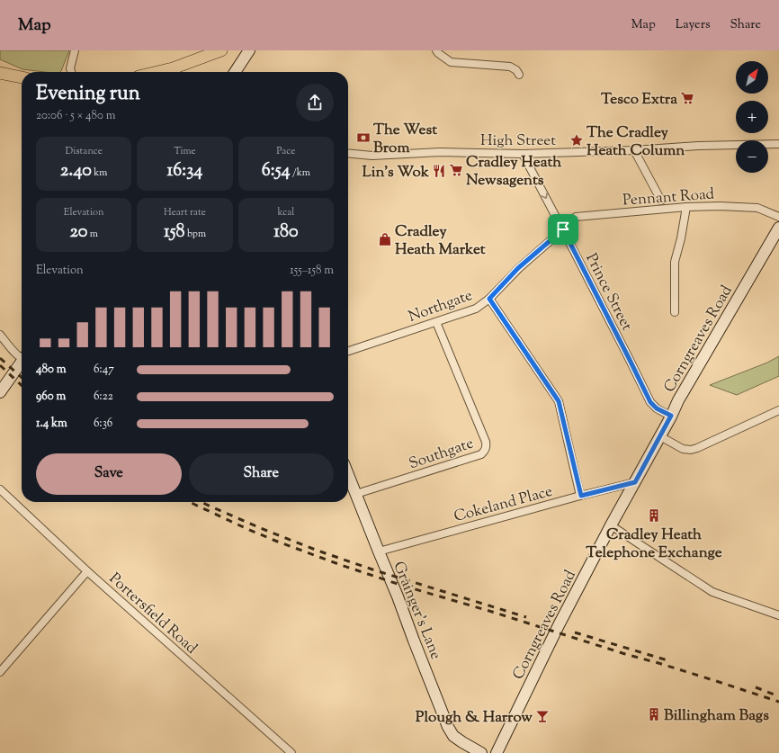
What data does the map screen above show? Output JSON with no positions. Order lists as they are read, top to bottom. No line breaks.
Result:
{"streets":{"main road":["Corngreaves Road","Grainger's Lane"],"street":["High Street","Pennant Road","Prince Street","Northgate","Southgate","Cokeland Place","Portersfield Road"]},"crossings":[["High Street","Prince Street"],["Pennant Road","Prince Street"],["Pennant Road","Northgate"],["Prince Street","Northgate"],["Prince Street","Corngreaves Road"],["Northgate","Southgate"],["Corngreaves Road","Cokeland Place"],["Southgate","Grainger's Lane"],["Cokeland Place","Grainger's Lane"]],"places":{"supermarket":["Tesco Extra","Cradley Heath Newsagents"],"bank":["The West Brom"],"place":["The Cradley Heath Column"],"restaurant":["Lin's Wok"],"shop":["Cradley Heath Market"],"building":["Cradley Heath Telephone Exchange","Billingham Bags"],"bar":["Plough & Harrow"]},"north":"top right","page":{"header":"Map","nav":["Map","Layers","Share"],"map_buttons":["+","−"],"heading":["Evening run","20:06 · 5 × 480 m"],"stats":[["Distance","2.40 km"],["Time","16:34"],["Pace","6:54 /km"],["Elevation","20 m"],["Heart rate","158 bpm"],["kcal","180"]],"chart":["Elevation","155–158 m"],"list":[{"name":"480 m","note":"6:47"},{"name":"960 m","note":"6:22"},{"name":"1.4 km","note":"6:36"}],"buttons":["Save","Share"]}}
